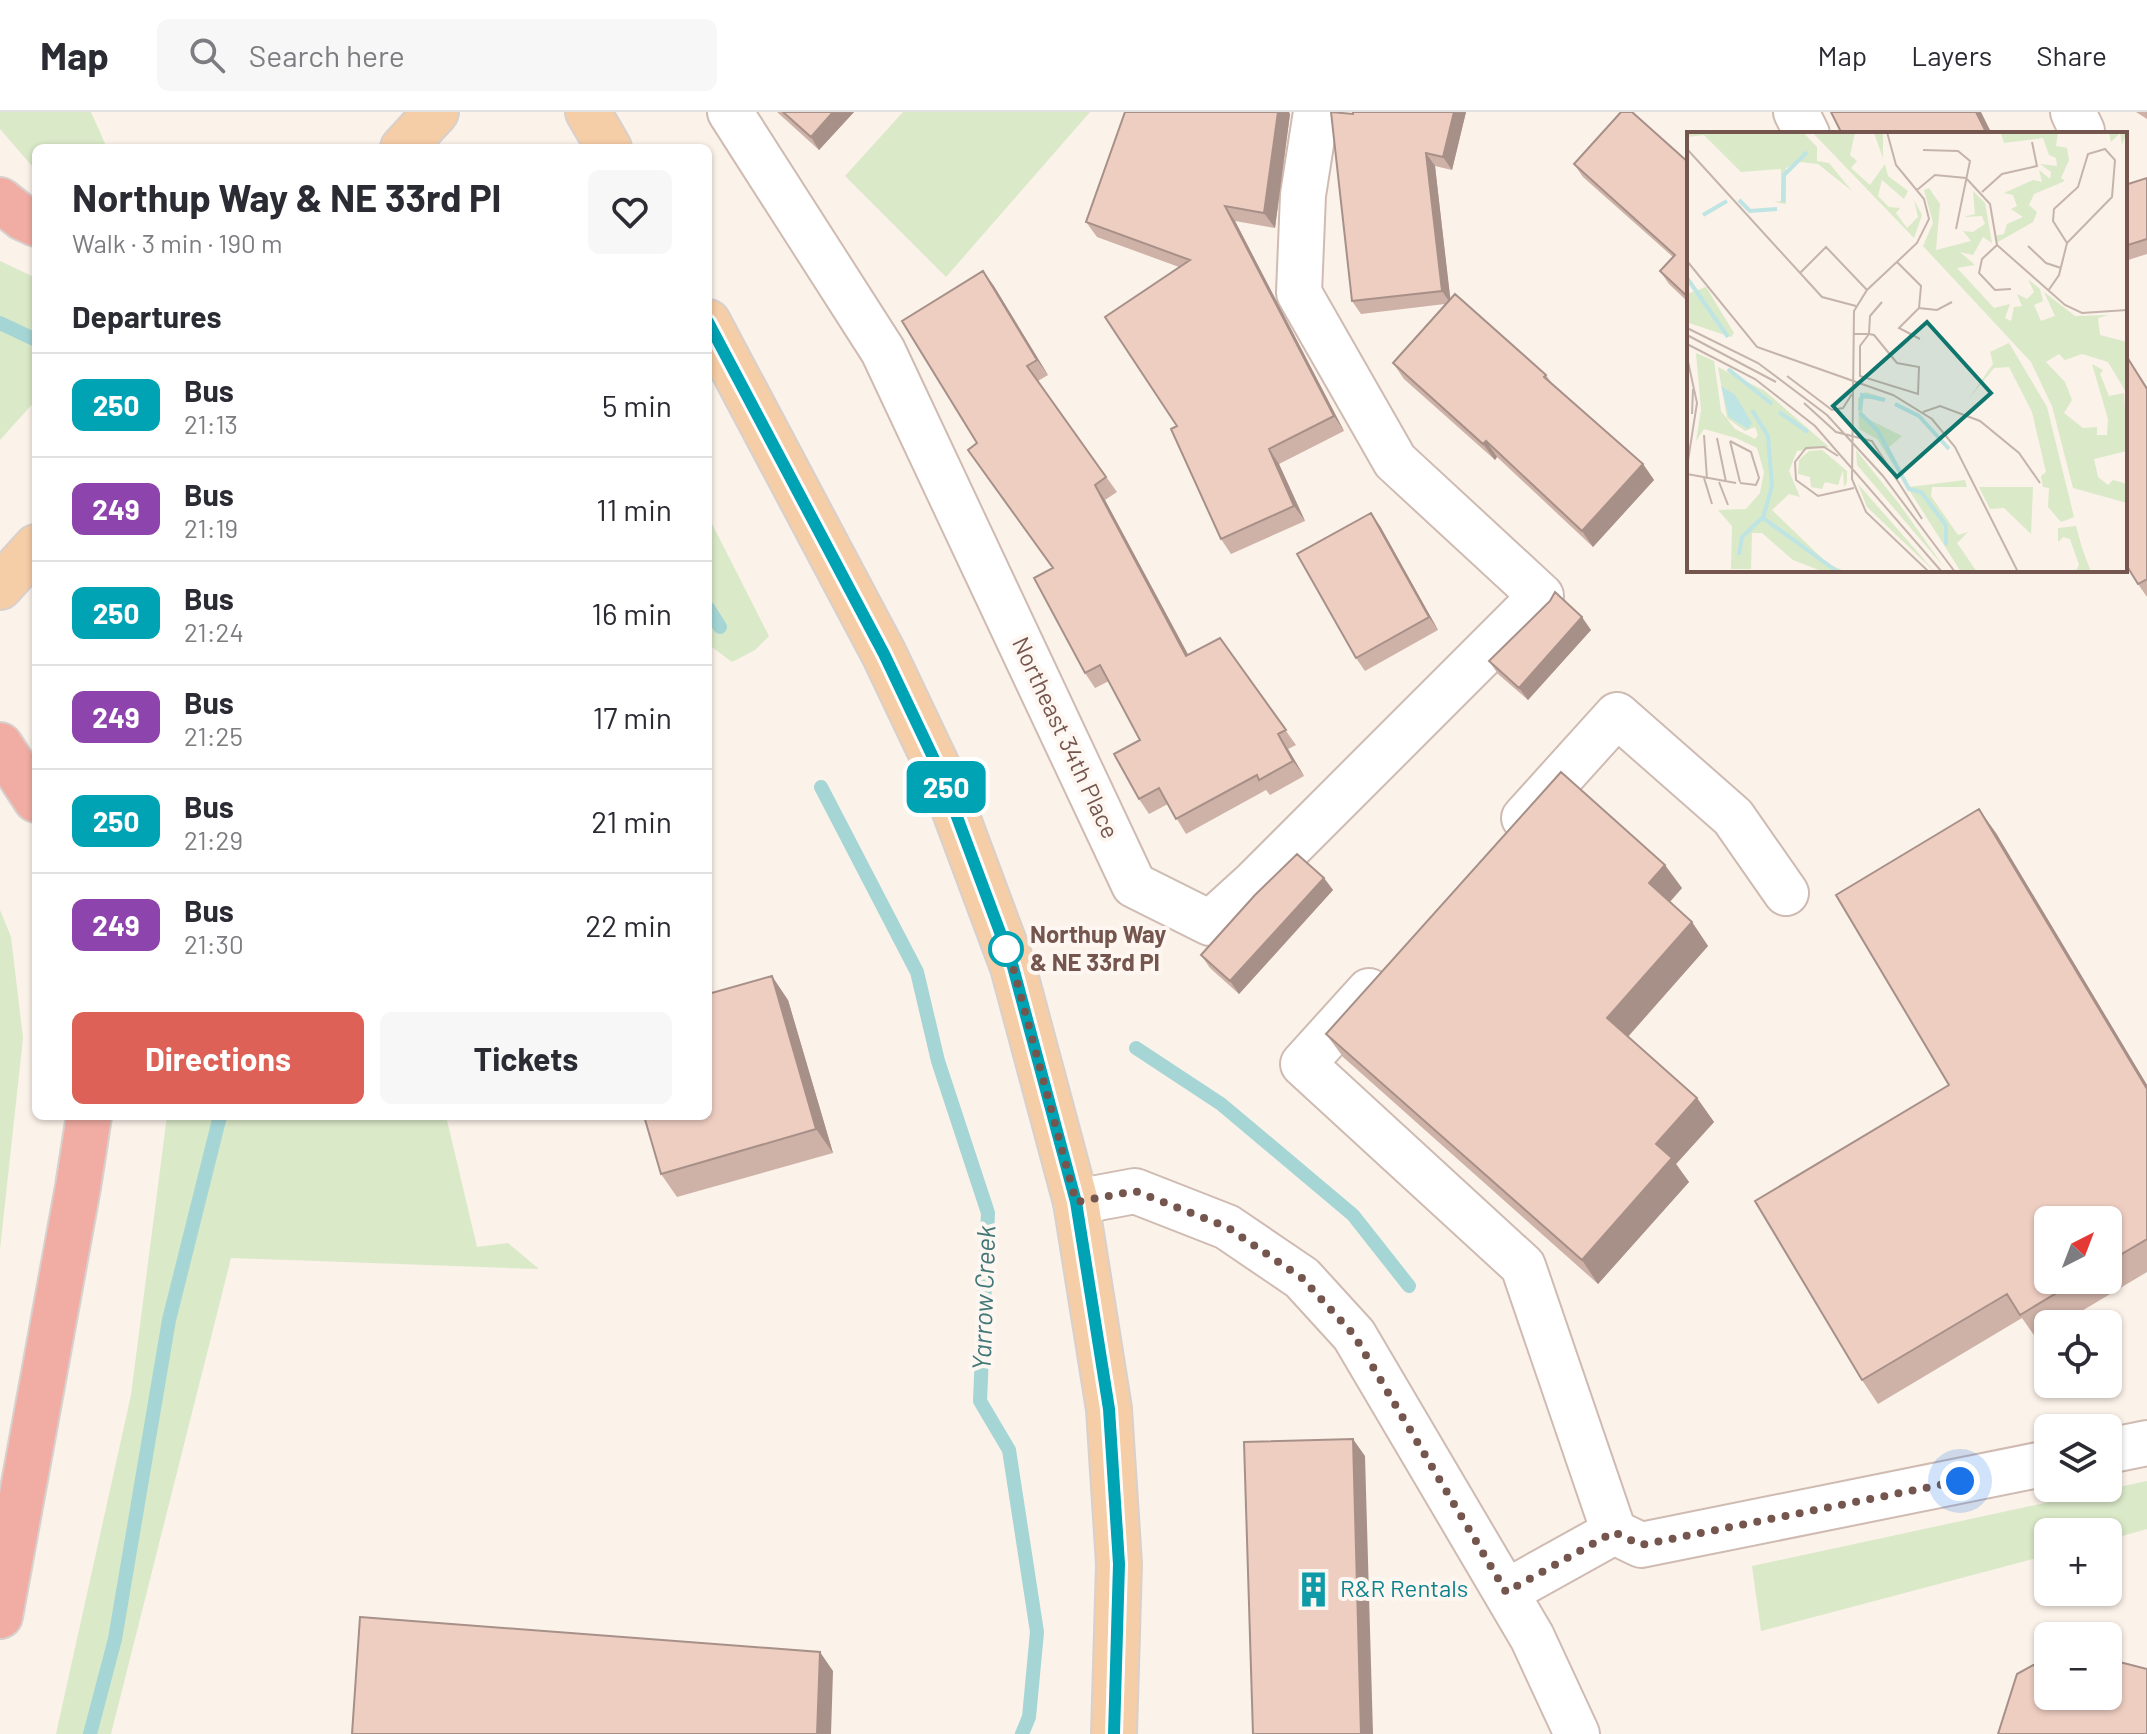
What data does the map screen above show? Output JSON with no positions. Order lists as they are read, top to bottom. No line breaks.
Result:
{"streets":{"street":["Northeast 34th Place"]},"water":["Yarrow Creek"],"places":{"other":["Northup Way & NE 33rd Pl"],"building":["R&R Rentals"]},"lines":["bus line 250"],"north":"top right","page":{"header":"Map","search":"Search here","nav":["Map","Layers","Share"],"on_map":"250","heading":[["Northup Way & NE 33rd Pl","Walk · 3 min · 190 m"],"Departures"],"list":[{"mark":"250","name":"Bus","note":"21:13","value":"5 min"},{"mark":"249","name":"Bus","note":"21:19","value":"11 min"},{"mark":"250","name":"Bus","note":"21:24","value":"16 min"},{"mark":"249","name":"Bus","note":"21:25","value":"17 min"},{"mark":"250","name":"Bus","note":"21:29","value":"21 min"},{"mark":"249","name":"Bus","note":"21:30","value":"22 min"}],"buttons":["Directions","Tickets"],"map_buttons":["+","−"]}}
